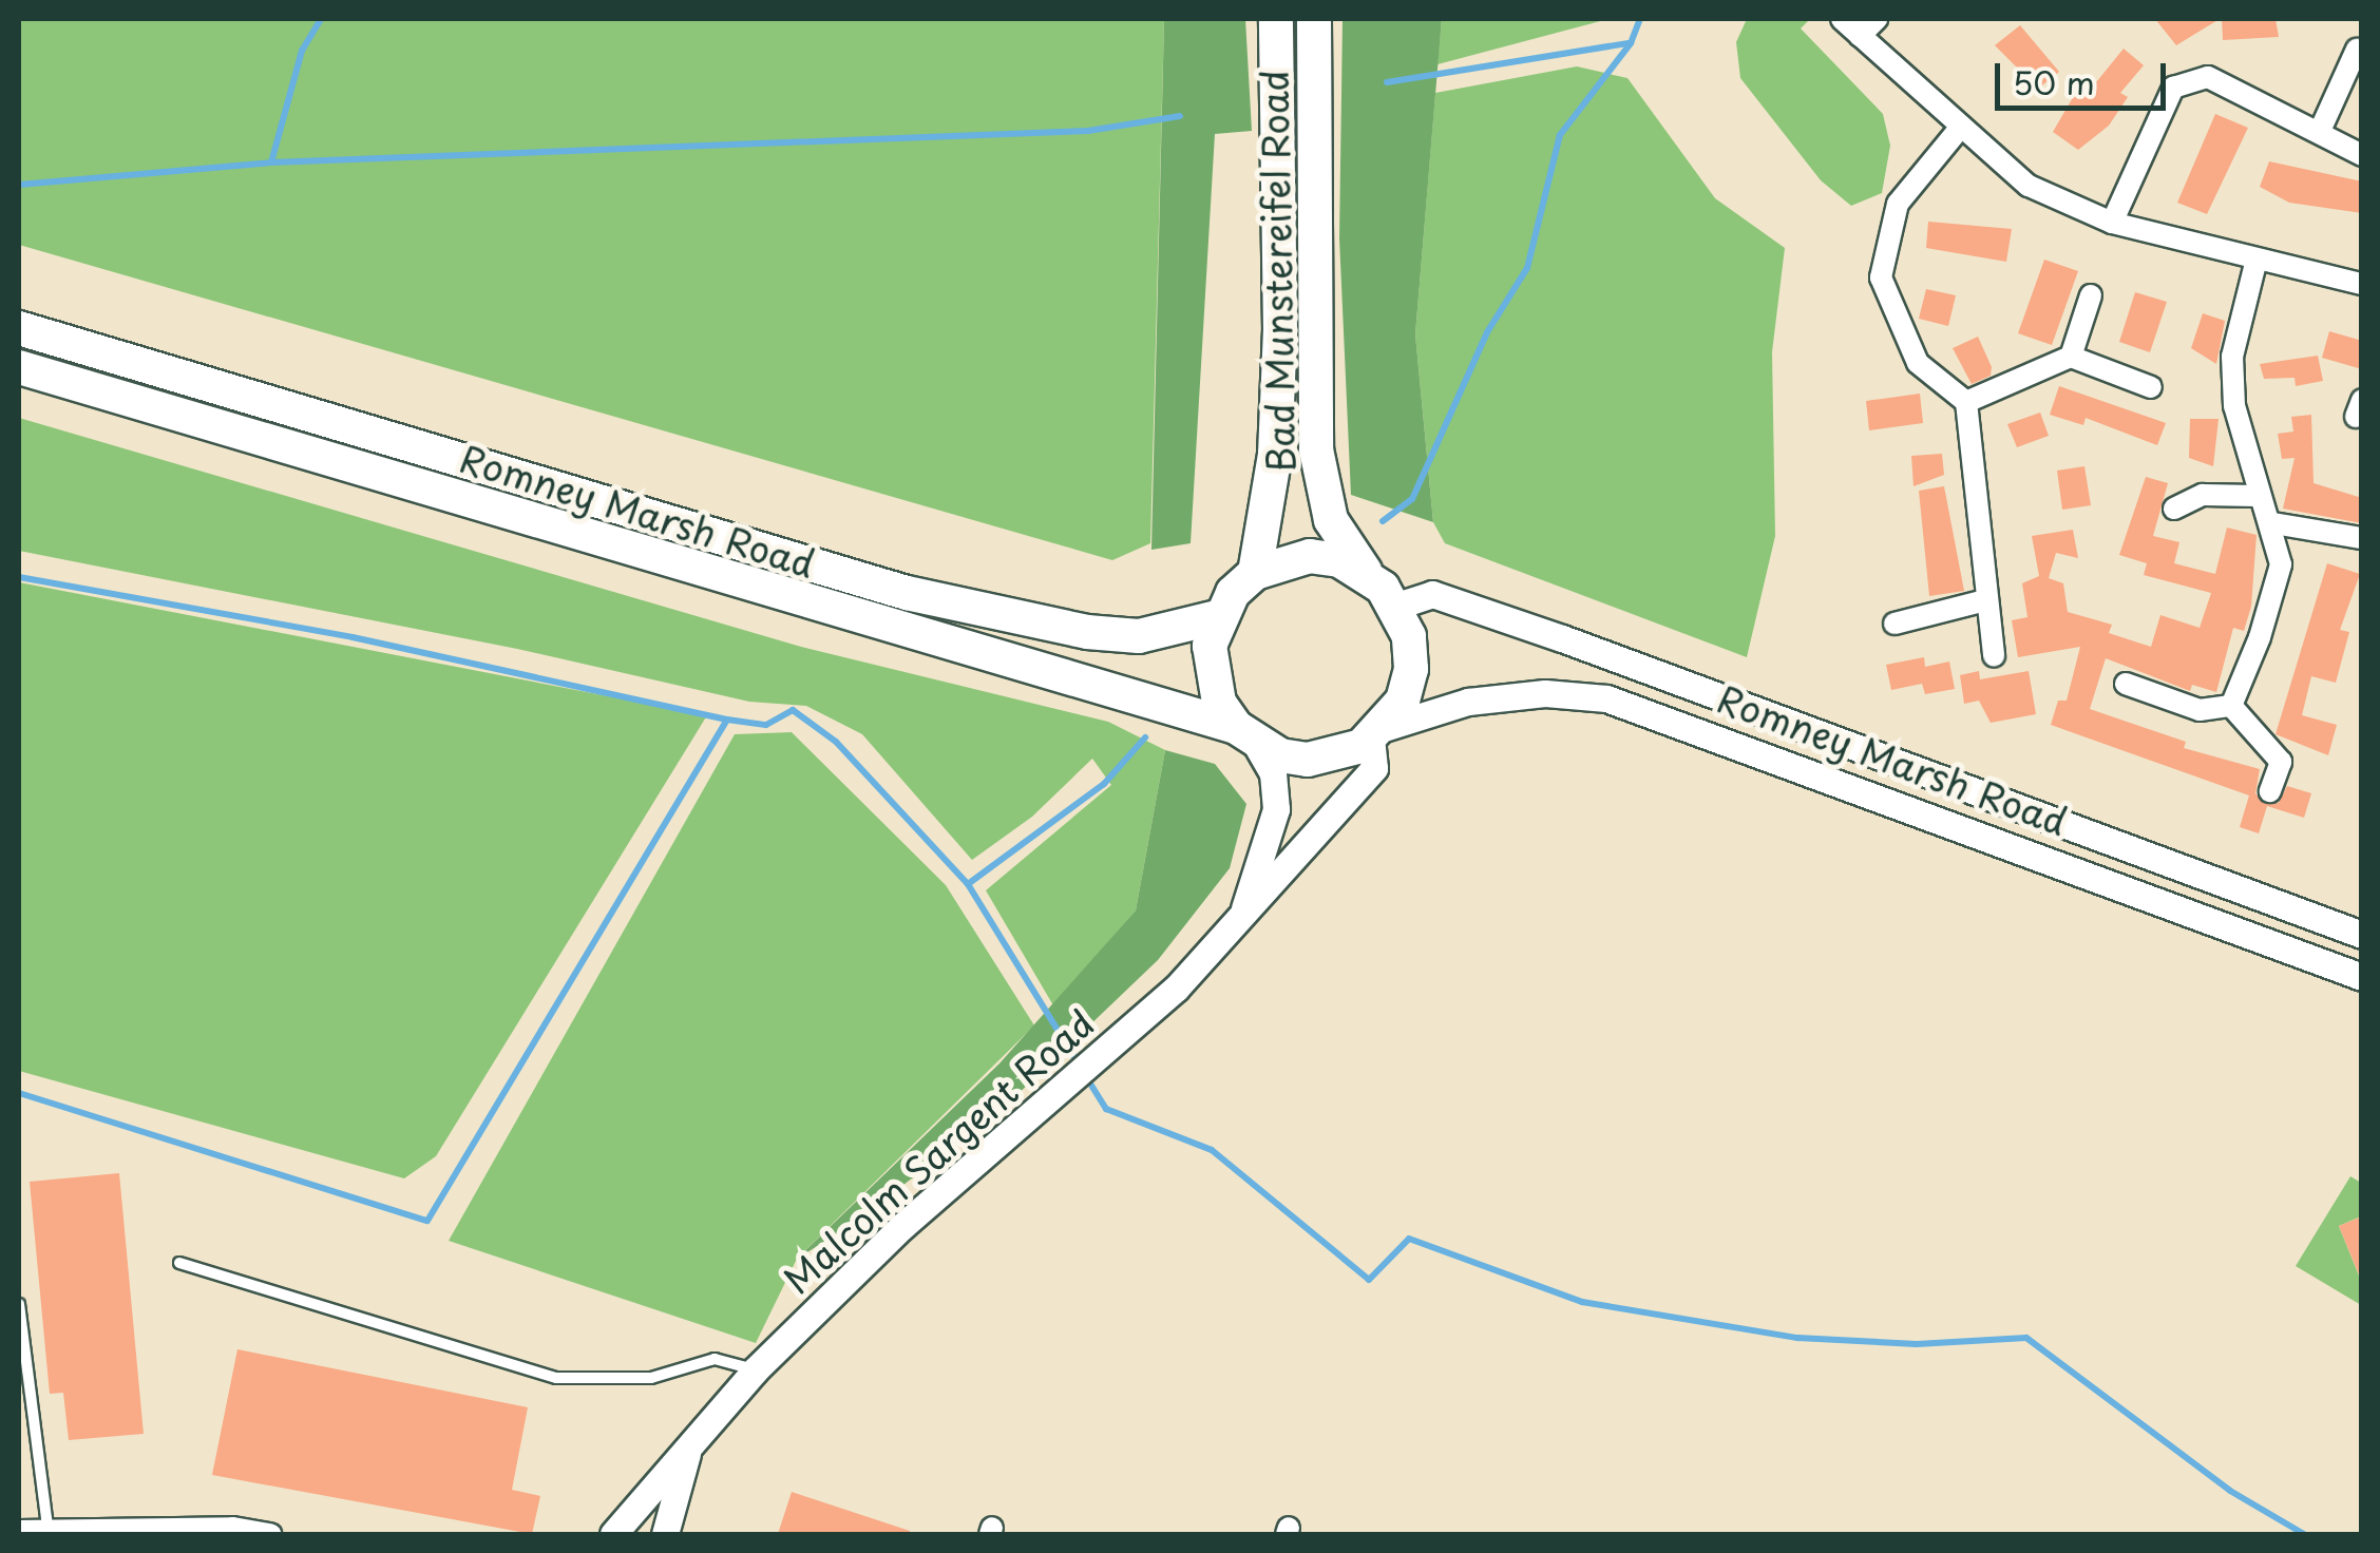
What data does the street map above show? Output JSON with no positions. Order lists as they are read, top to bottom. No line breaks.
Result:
{"streets":{"main road":["Bad Munstereifel Road","Romney Marsh Road"],"street":["Malcolm Sargent Road"]},"crossings":[["Bad Munstereifel Road","Romney Marsh Road"],["Bad Munstereifel Road","Malcolm Sargent Road"],["Romney Marsh Road","Malcolm Sargent Road"]],"scale_bar":"50 m"}
